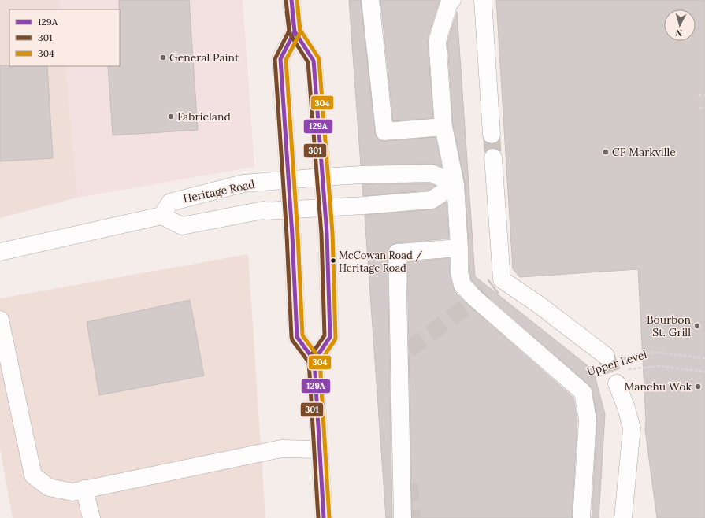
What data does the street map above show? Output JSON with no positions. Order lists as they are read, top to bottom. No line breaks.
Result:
{"streets":{"street":["Heritage Road"],"path":["Upper Level"]},"places":["General Paint","Fabricland","CF Markville","McCowan Road / Heritage Road","Bourbon St. Grill","Manchu Wok"],"lines":["transit line 129A","transit line 304","transit line 301"],"legend":["129A","301","304"],"north":"bottom"}
